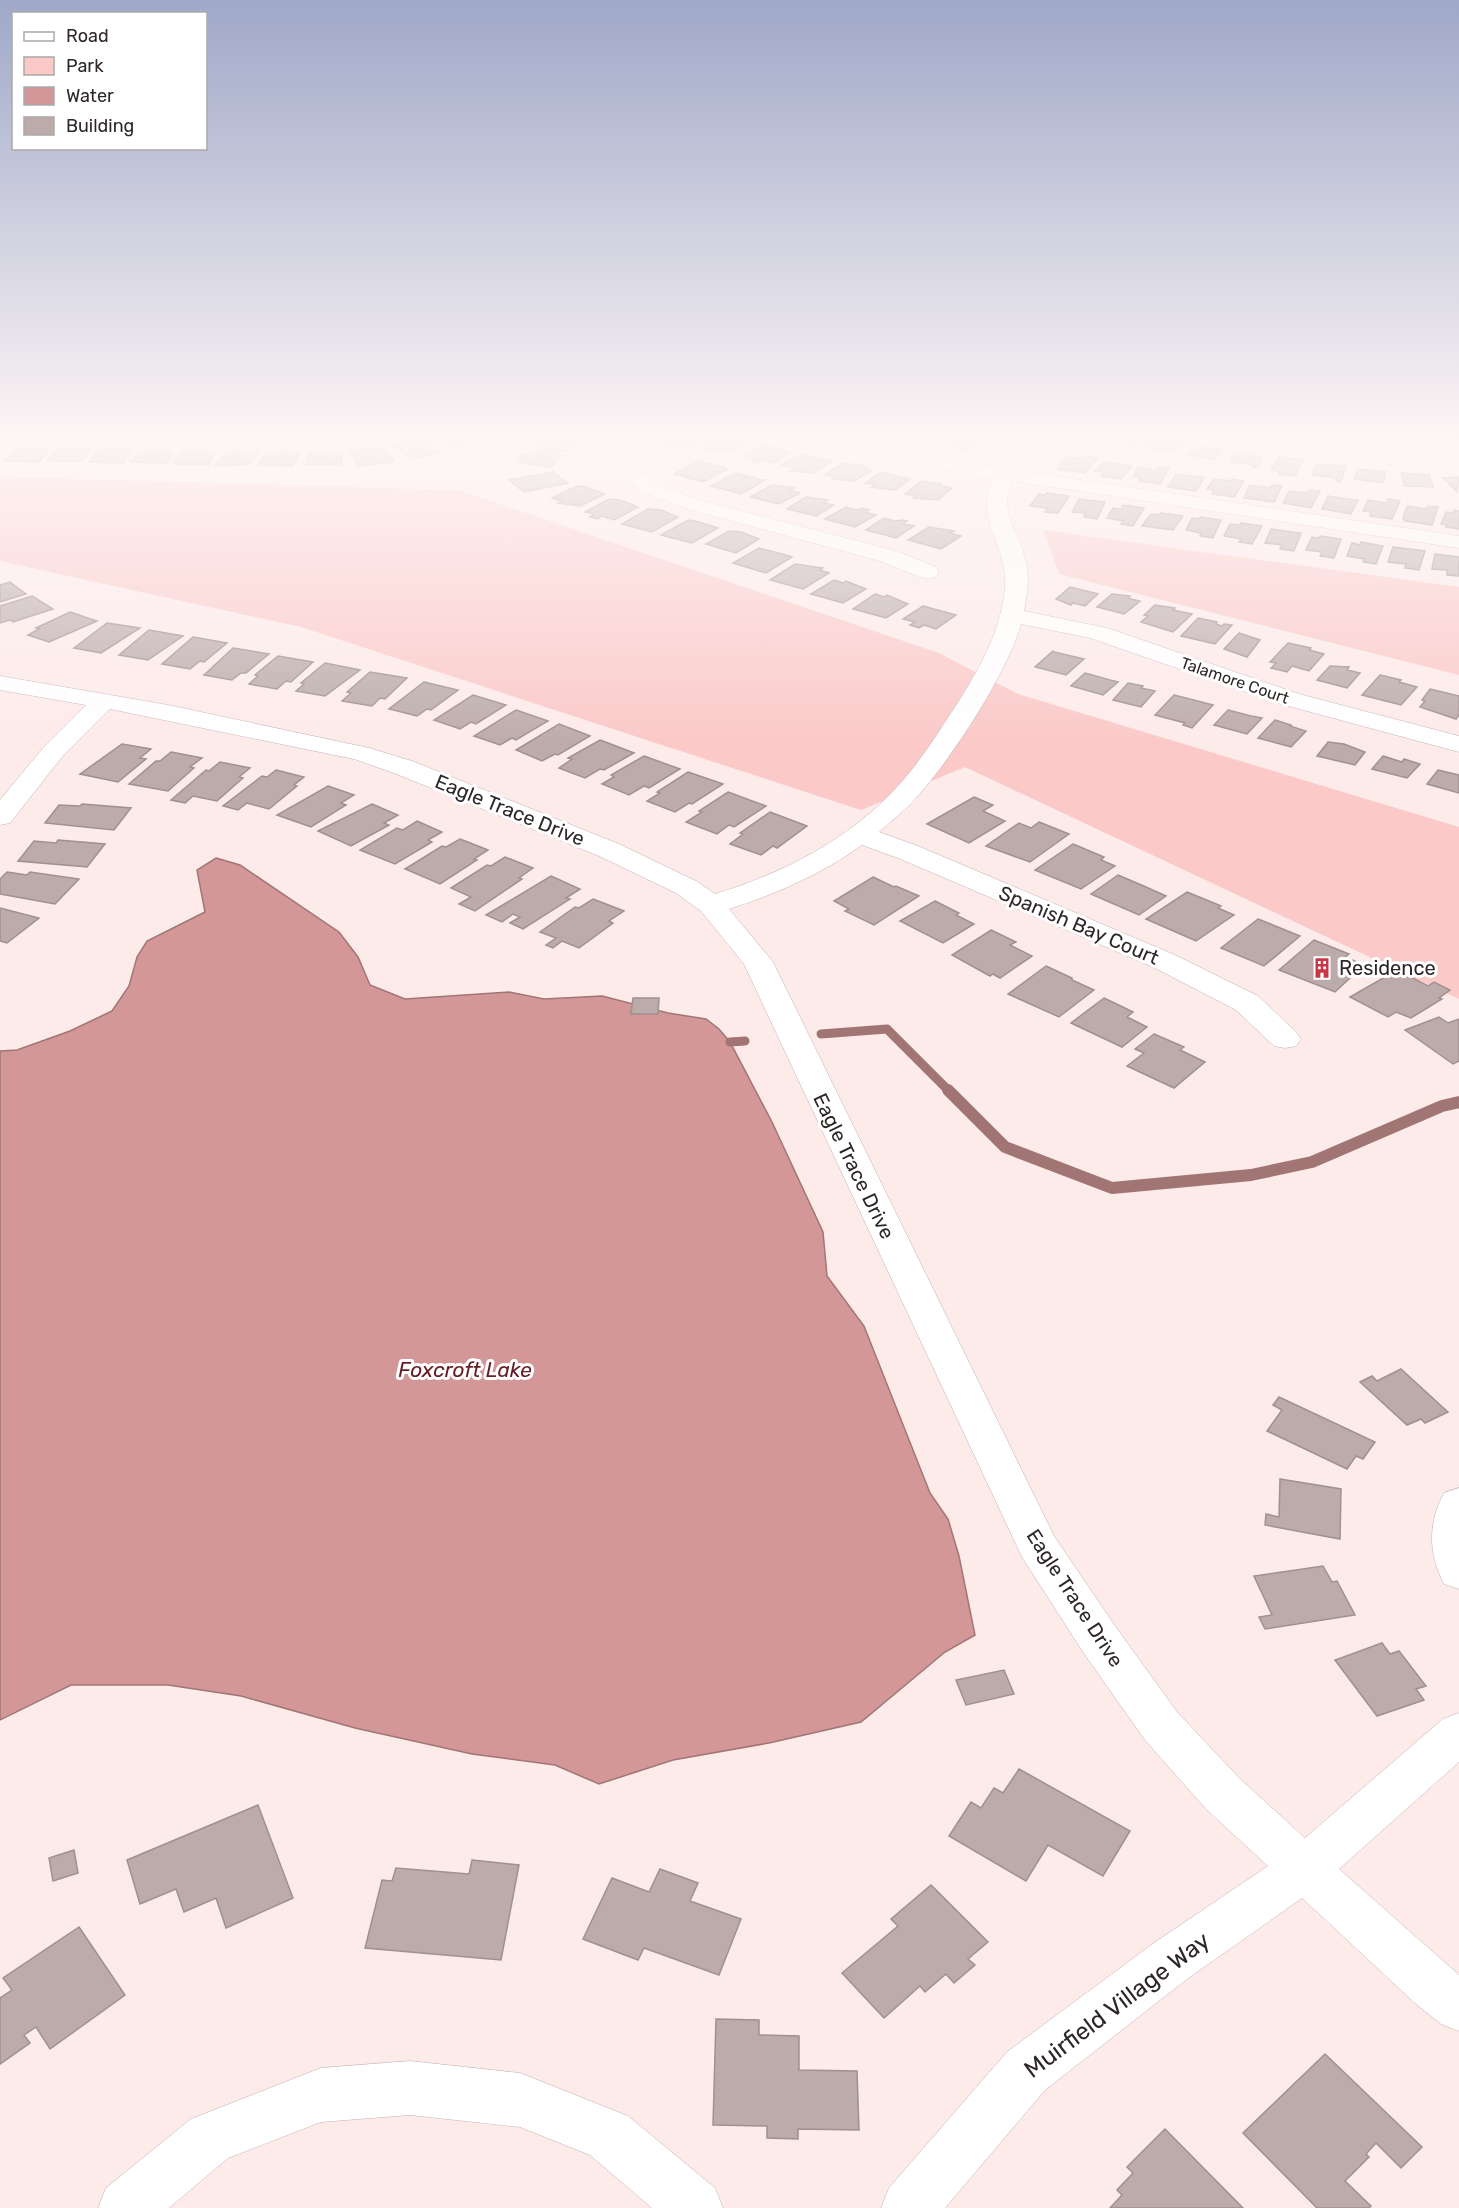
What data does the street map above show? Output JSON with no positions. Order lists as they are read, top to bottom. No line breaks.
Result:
{"streets":{"street":["Talamore Court","Eagle Trace Drive","Spanish Bay Court","Muirfield Village Way"]},"crossings":[["Eagle Trace Drive","Muirfield Village Way"]],"water":["Foxcroft Lake"],"places":{"building":["Residence"]},"legend":["Road","Park","Water","Building"]}
